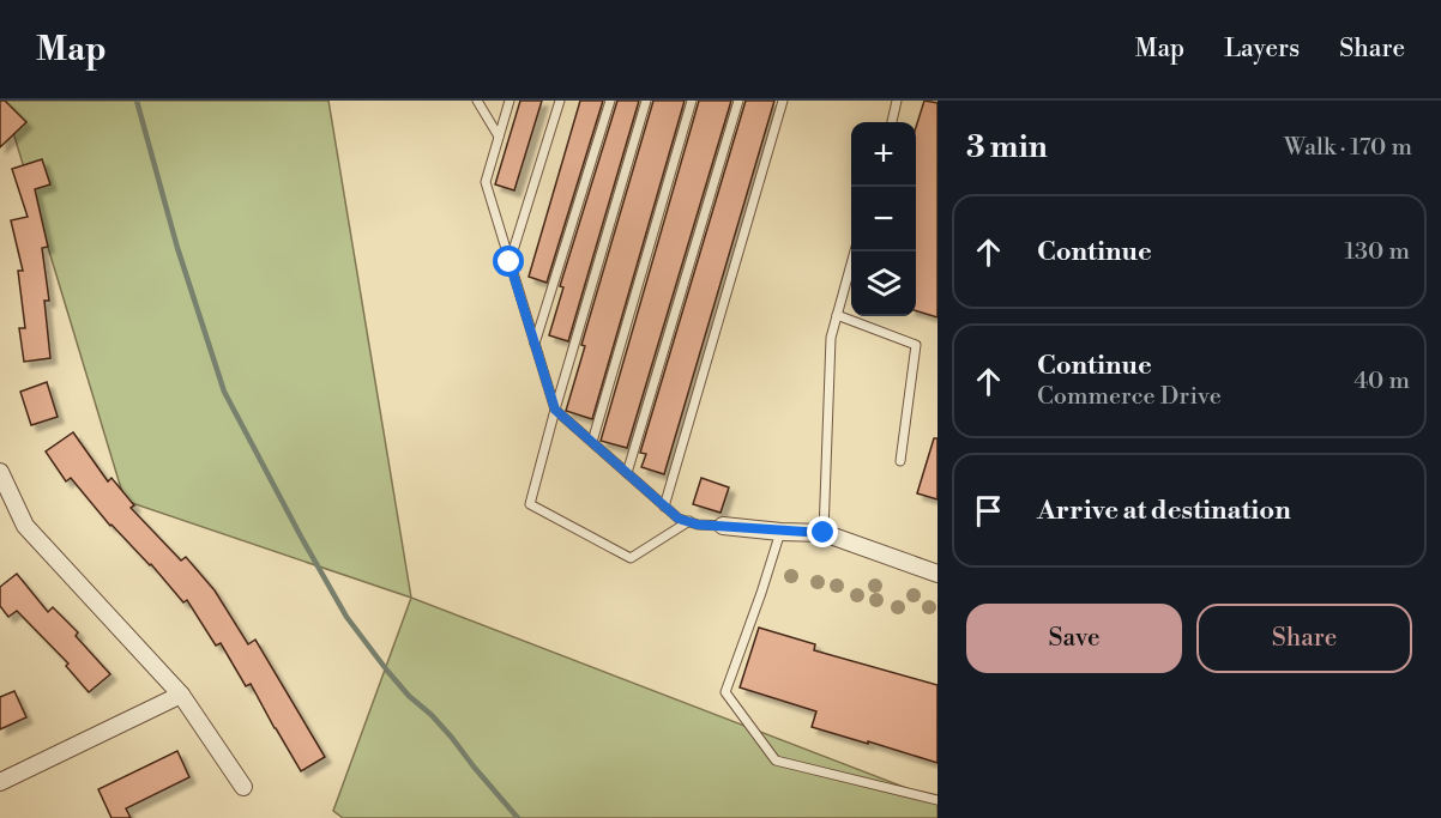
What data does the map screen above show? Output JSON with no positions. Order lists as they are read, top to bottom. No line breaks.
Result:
{"page":{"header":"Map","nav":["Map","Layers","Share"],"heading":["3 min","Walk · 170 m"],"map_buttons":["+","−"],"list":[["Continue","130 m"],["Continue","Commerce Drive","40 m"],"Arrive at destination"],"buttons":["Save","Share"]}}
